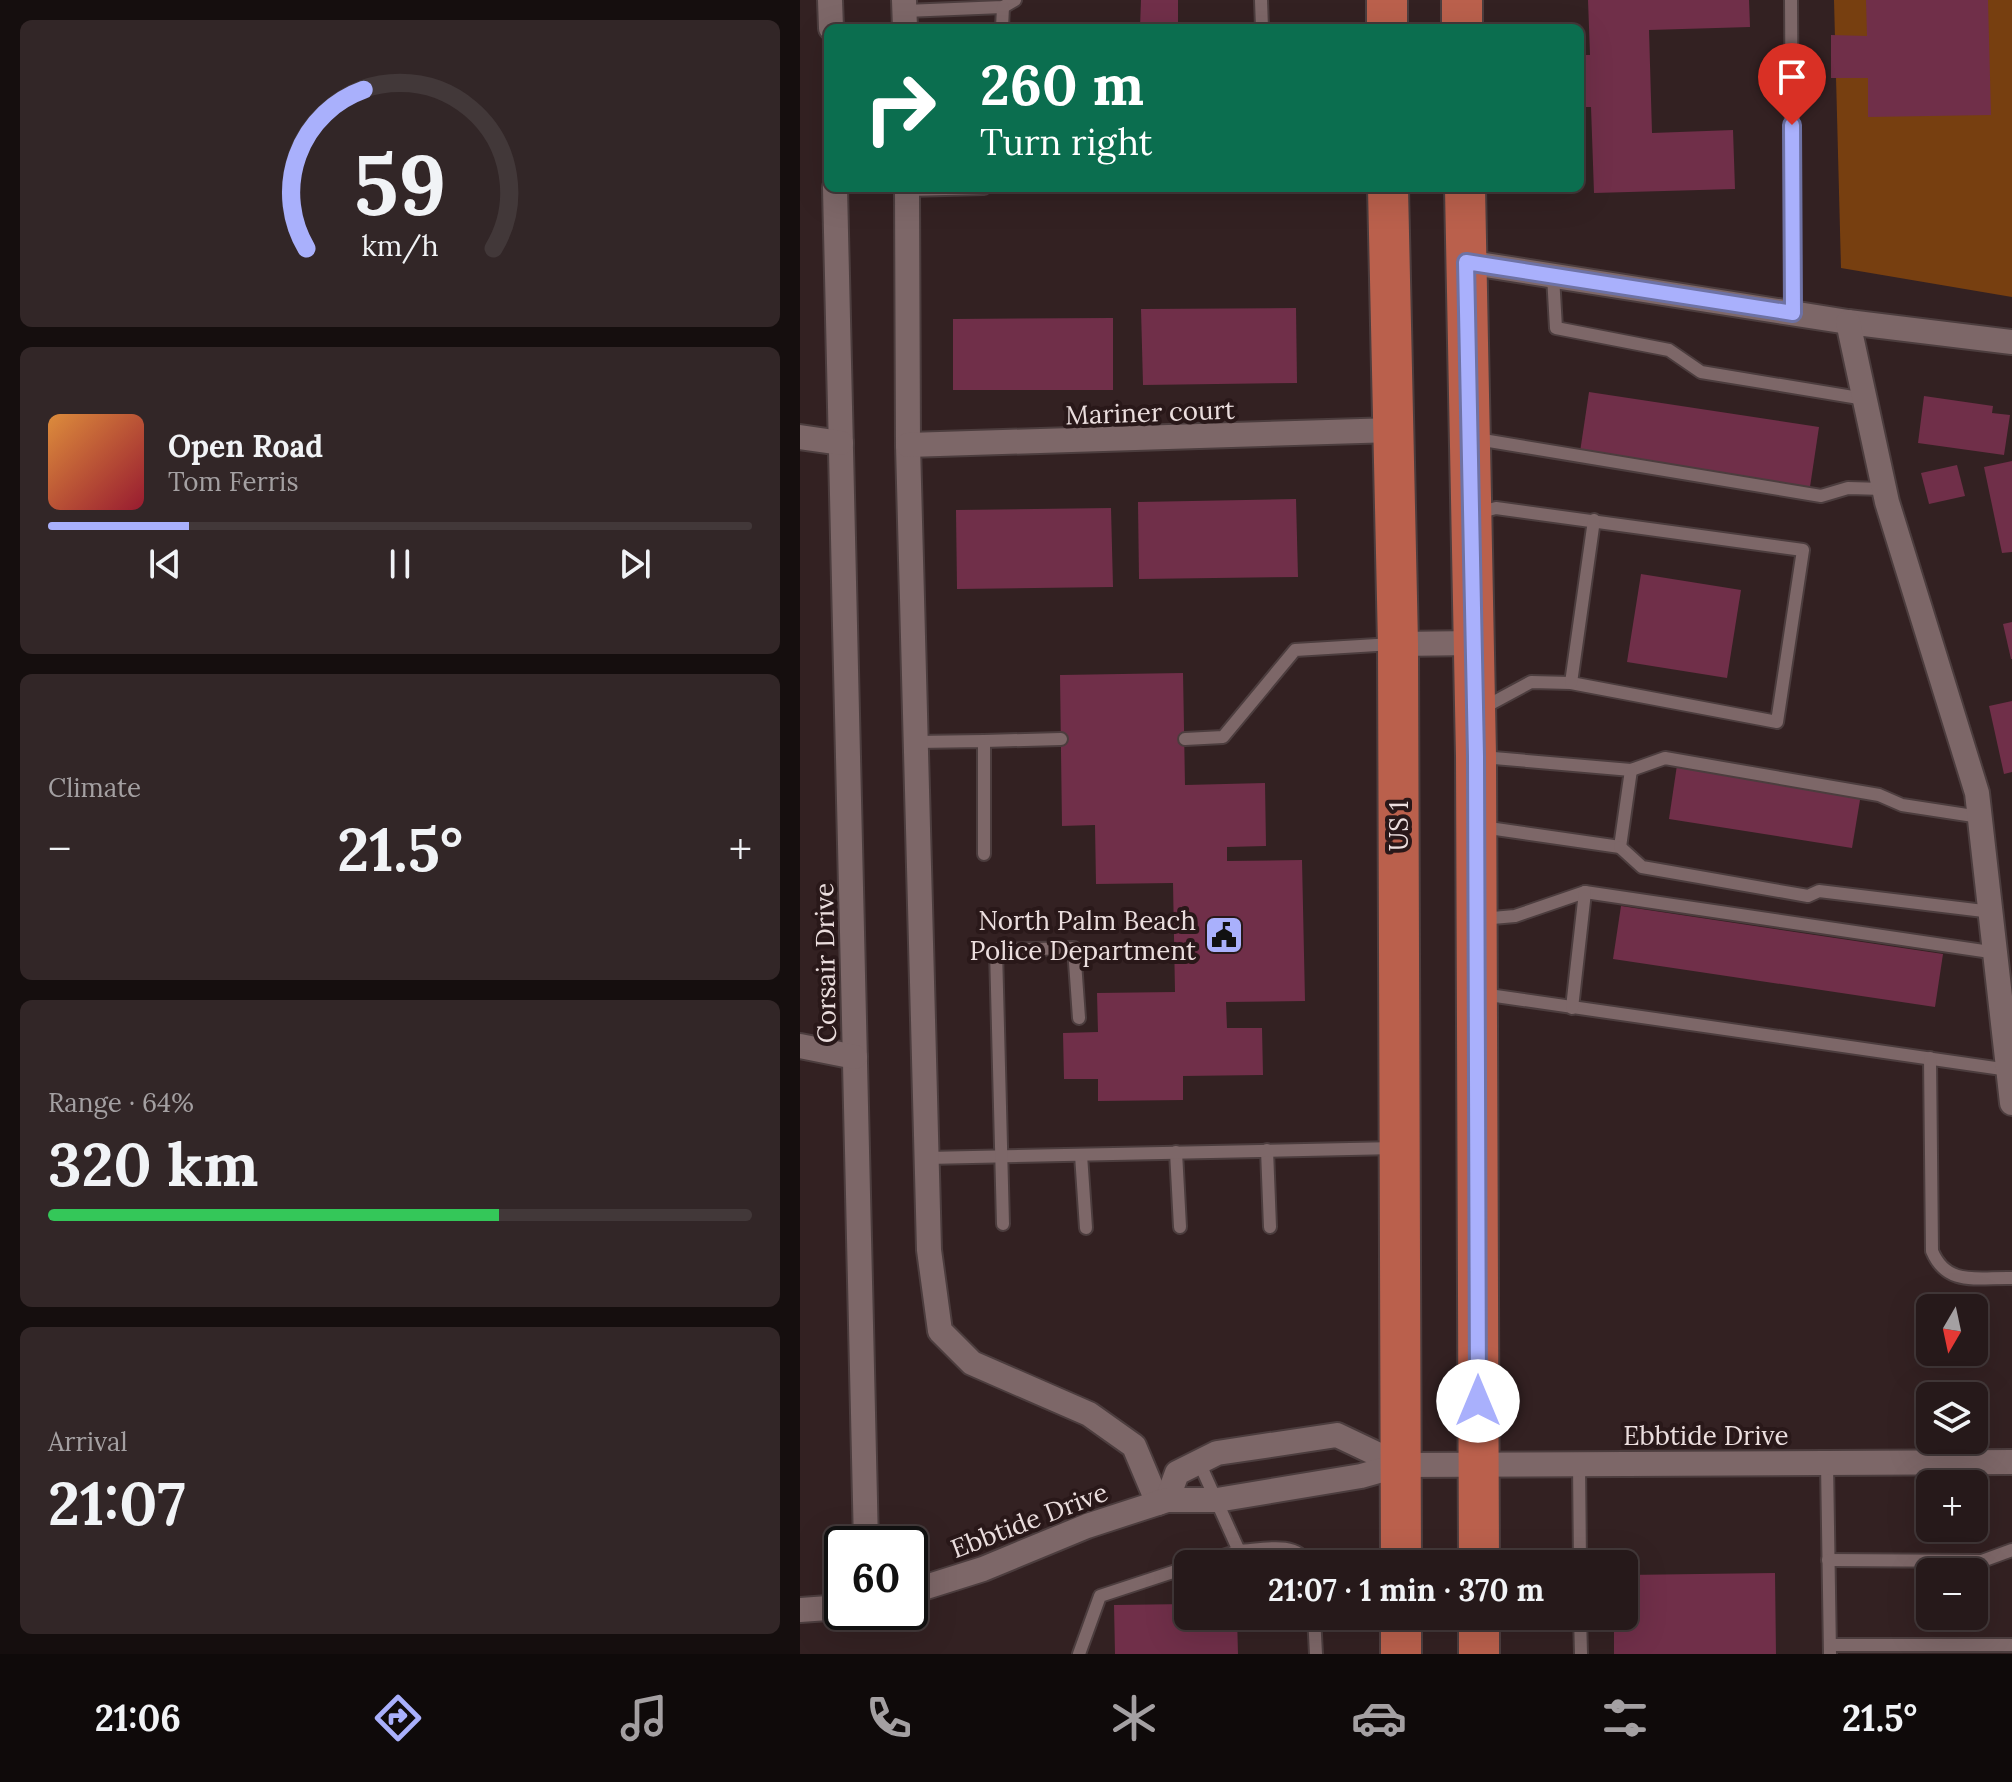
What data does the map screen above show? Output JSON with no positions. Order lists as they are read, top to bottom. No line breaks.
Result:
{"streets":{"main road":["US 1"],"street":["Mariner court","Corsair Drive","Ebbtide Drive"]},"crossings":[["Mariner court","US 1"],["US 1","Ebbtide Drive"]],"places":{"public building":["North Palm Beach Police Department"]},"north":"bottom","page":{"turn":["260 m","Turn right"],"song":["Open Road","Tom Ferris"],"tile":["Climate",["Range · 64%","320 km"],["Arrival","21:07"]],"heat":["−","21.5°","+"],"map_buttons":["+","−"],"limit":"60","trip":"21:07 · 1 min · 370 m","tabs":["21:06","21.5°"],"gauge":["59","km/h"]}}
